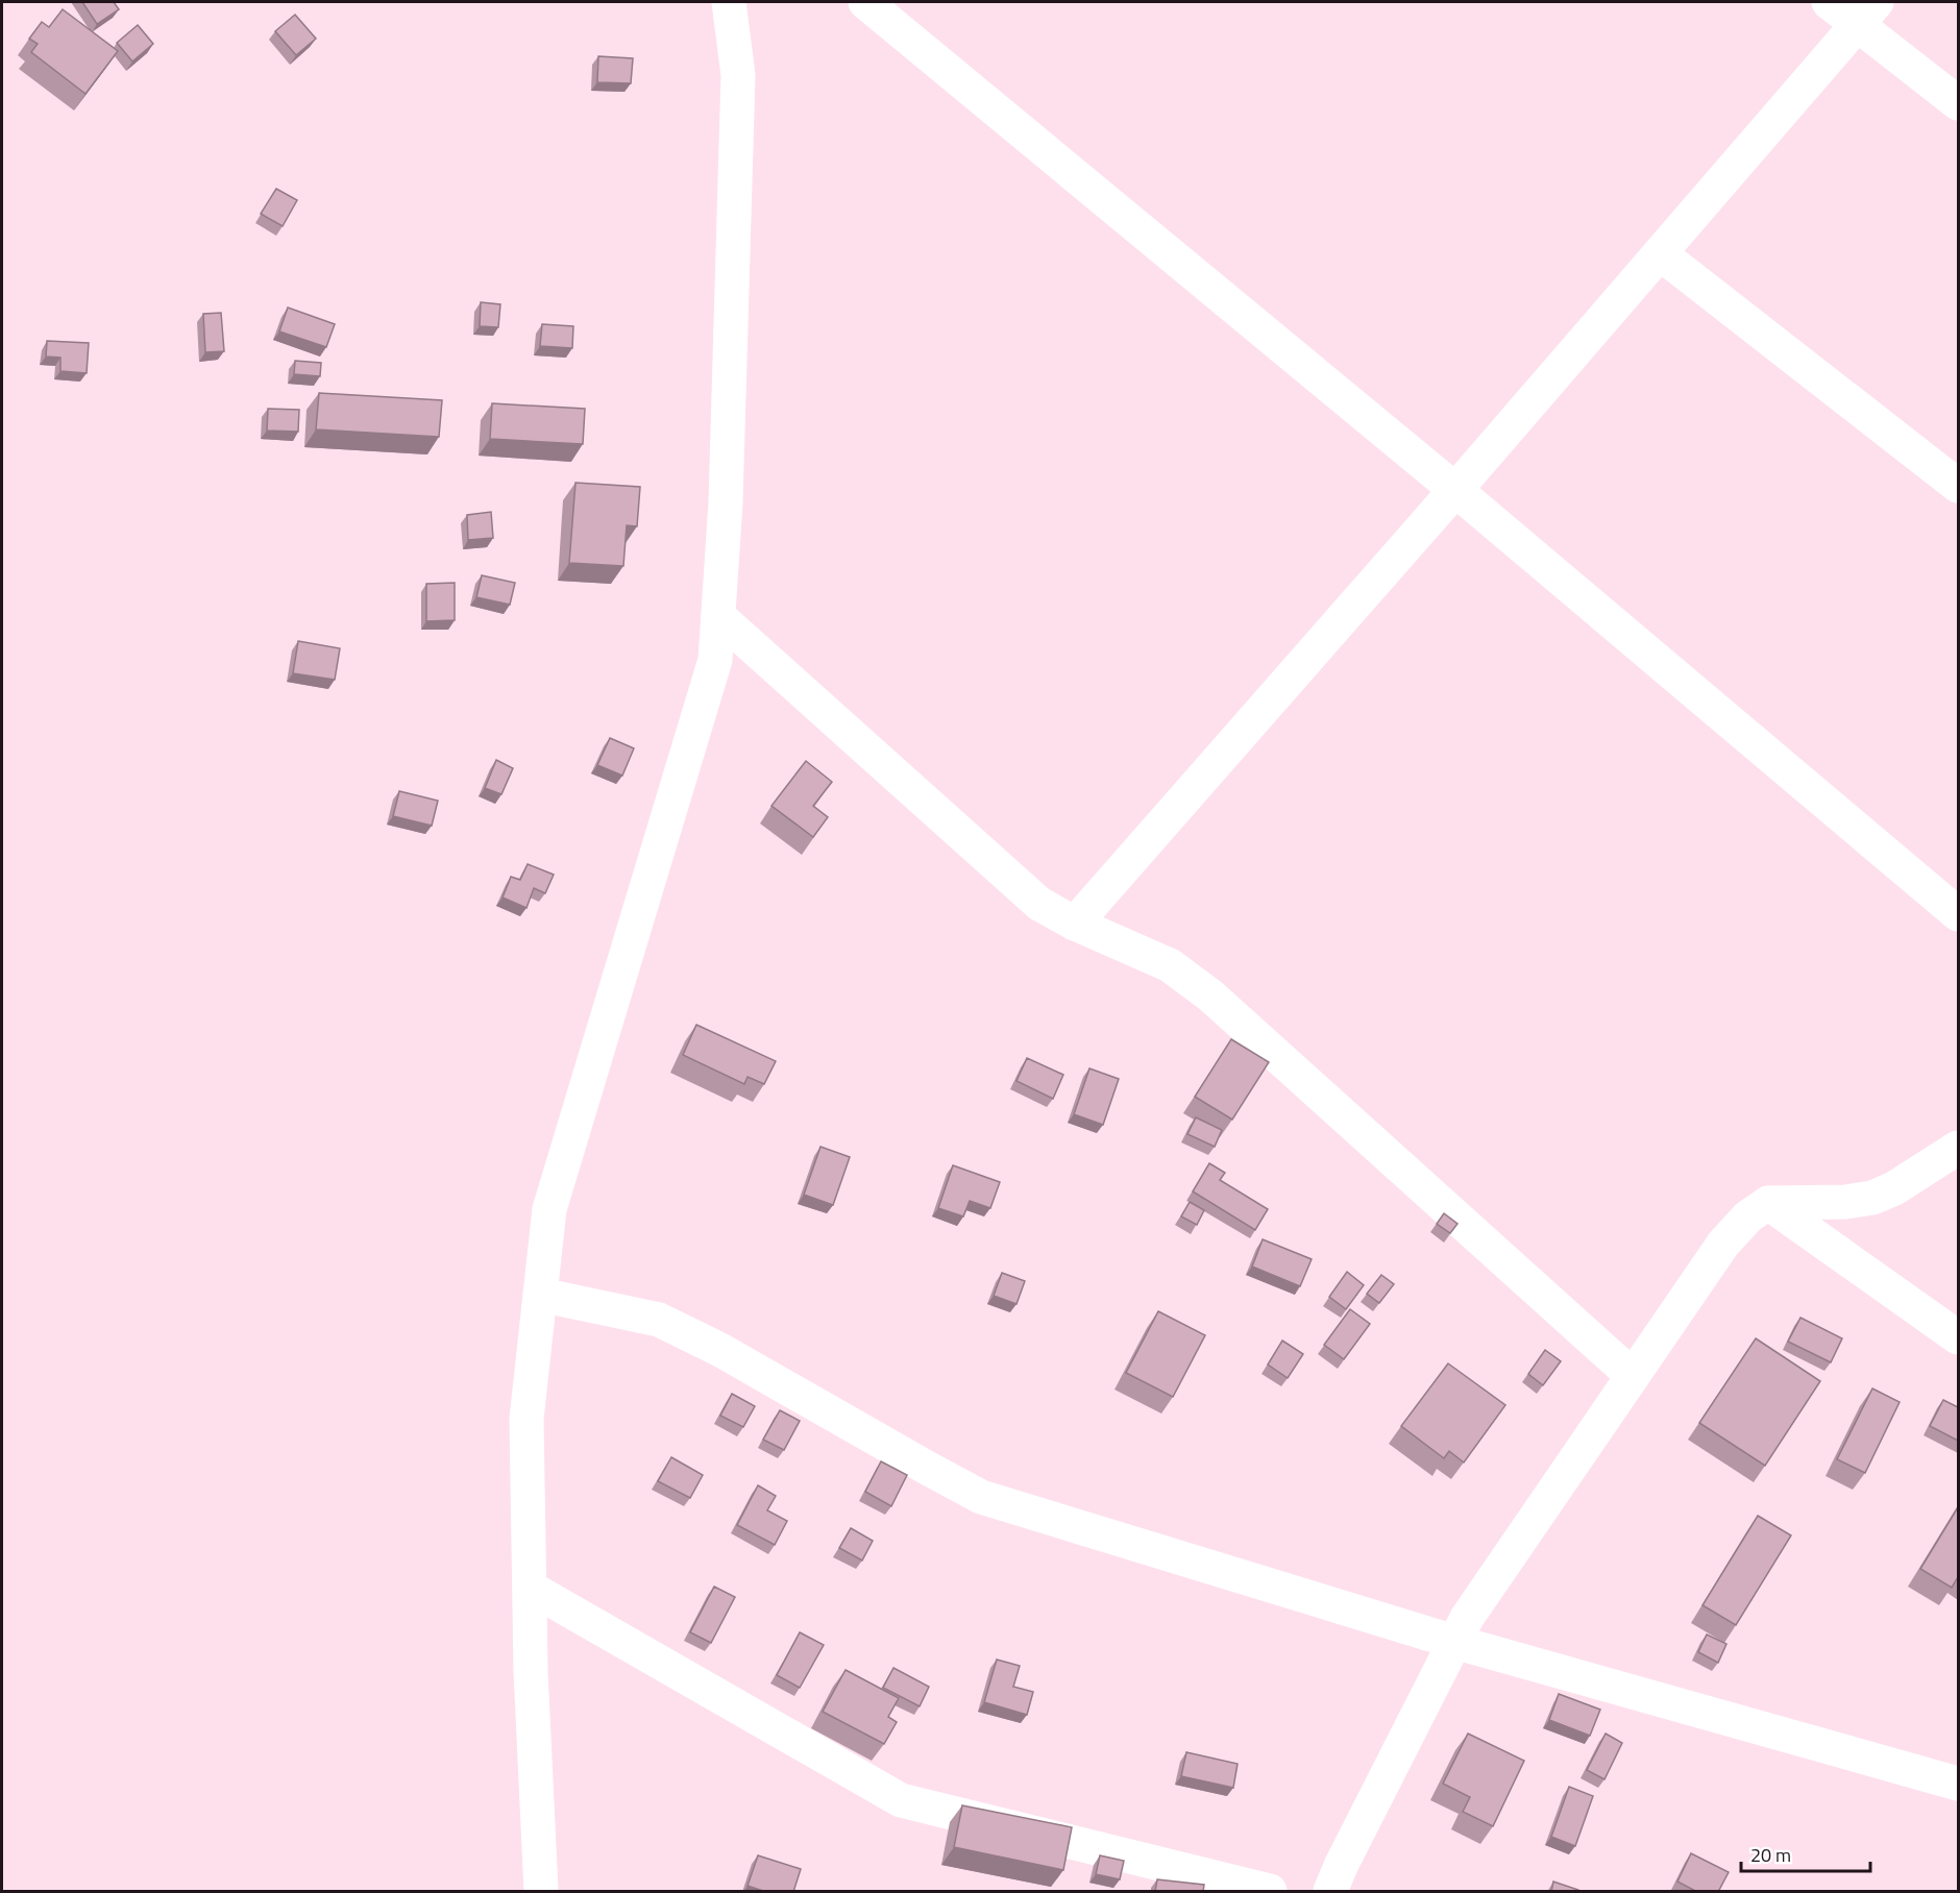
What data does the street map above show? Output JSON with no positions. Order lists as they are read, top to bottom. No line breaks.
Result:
{"scale_bar":"20 m"}
